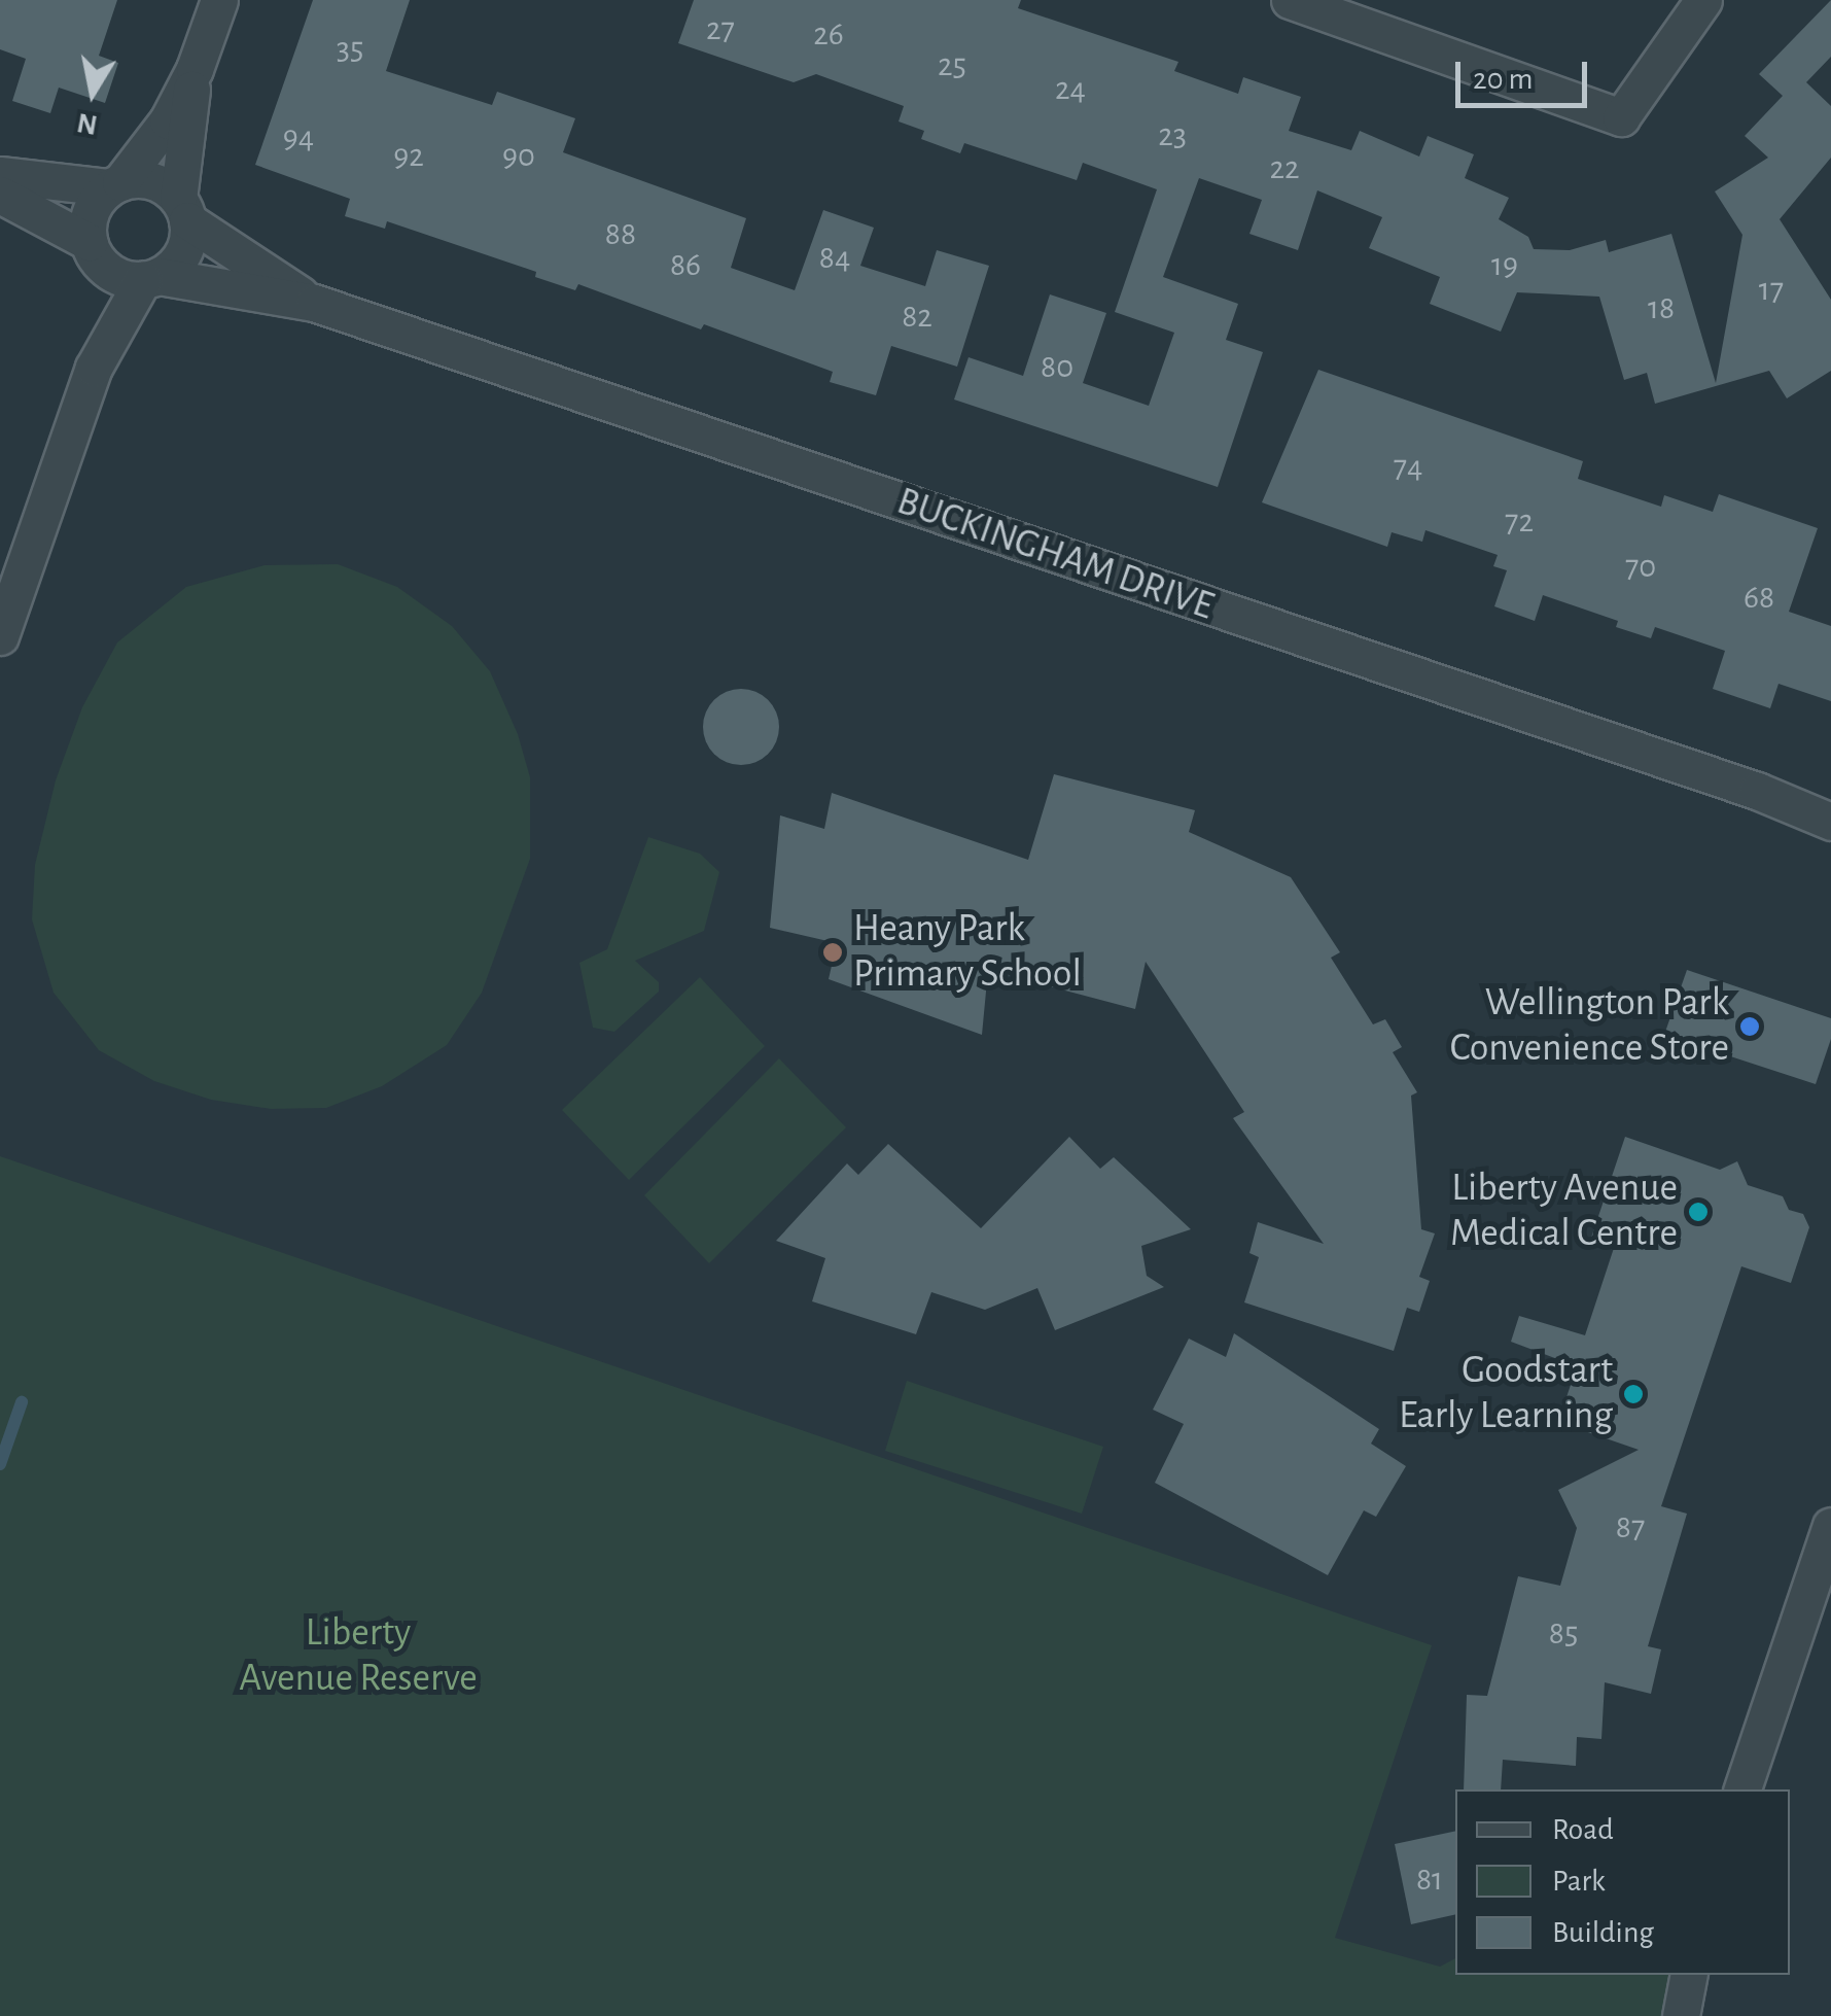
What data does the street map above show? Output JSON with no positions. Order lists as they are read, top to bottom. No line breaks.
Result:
{"streets":{"street":["BUCKINGHAM DRIVE"]},"parks":["Liberty Avenue Reserve"],"places":["Heany Park Primary School","Wellington Park Convenience Store","Liberty Avenue Medical Centre","Goodstart Early Learning"],"house_numbers":["27","26","35","25","24","23","94","92","90","22","88","84","86","19","17","18","82","80","74","72","70","68","87","85","81"],"legend":["Road","Park","Building"],"scale_bar":"20 m","north":"bottom"}
